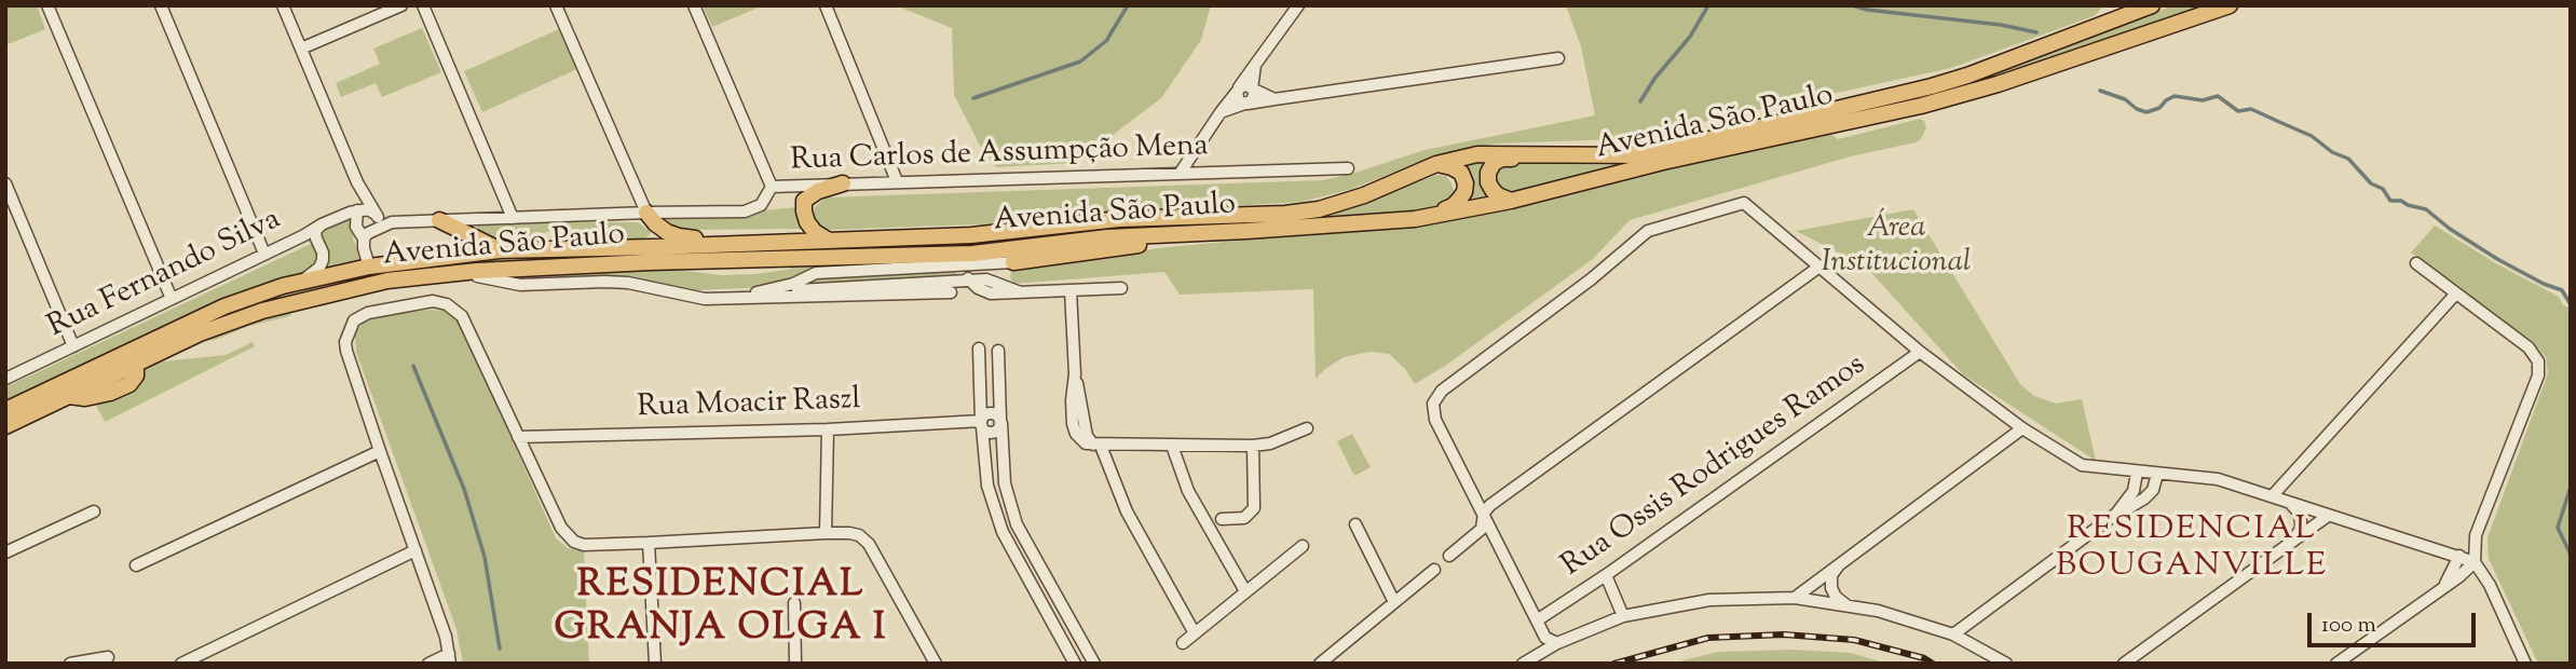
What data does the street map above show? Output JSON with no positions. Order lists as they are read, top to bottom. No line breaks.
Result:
{"streets":{"main road":["Avenida São Paulo"],"street":["Rua Carlos de Assumpção Mena","Rua Fernando Silva","Rua Moacir Raszl","Rua Ossis Rodrigues Ramos"]},"districts":["RESIDENCIAL BOUGANVILLE","RESIDENCIAL GRANJA OLGA I"],"parks":["Área Institucional"],"scale_bar":"100 m"}
